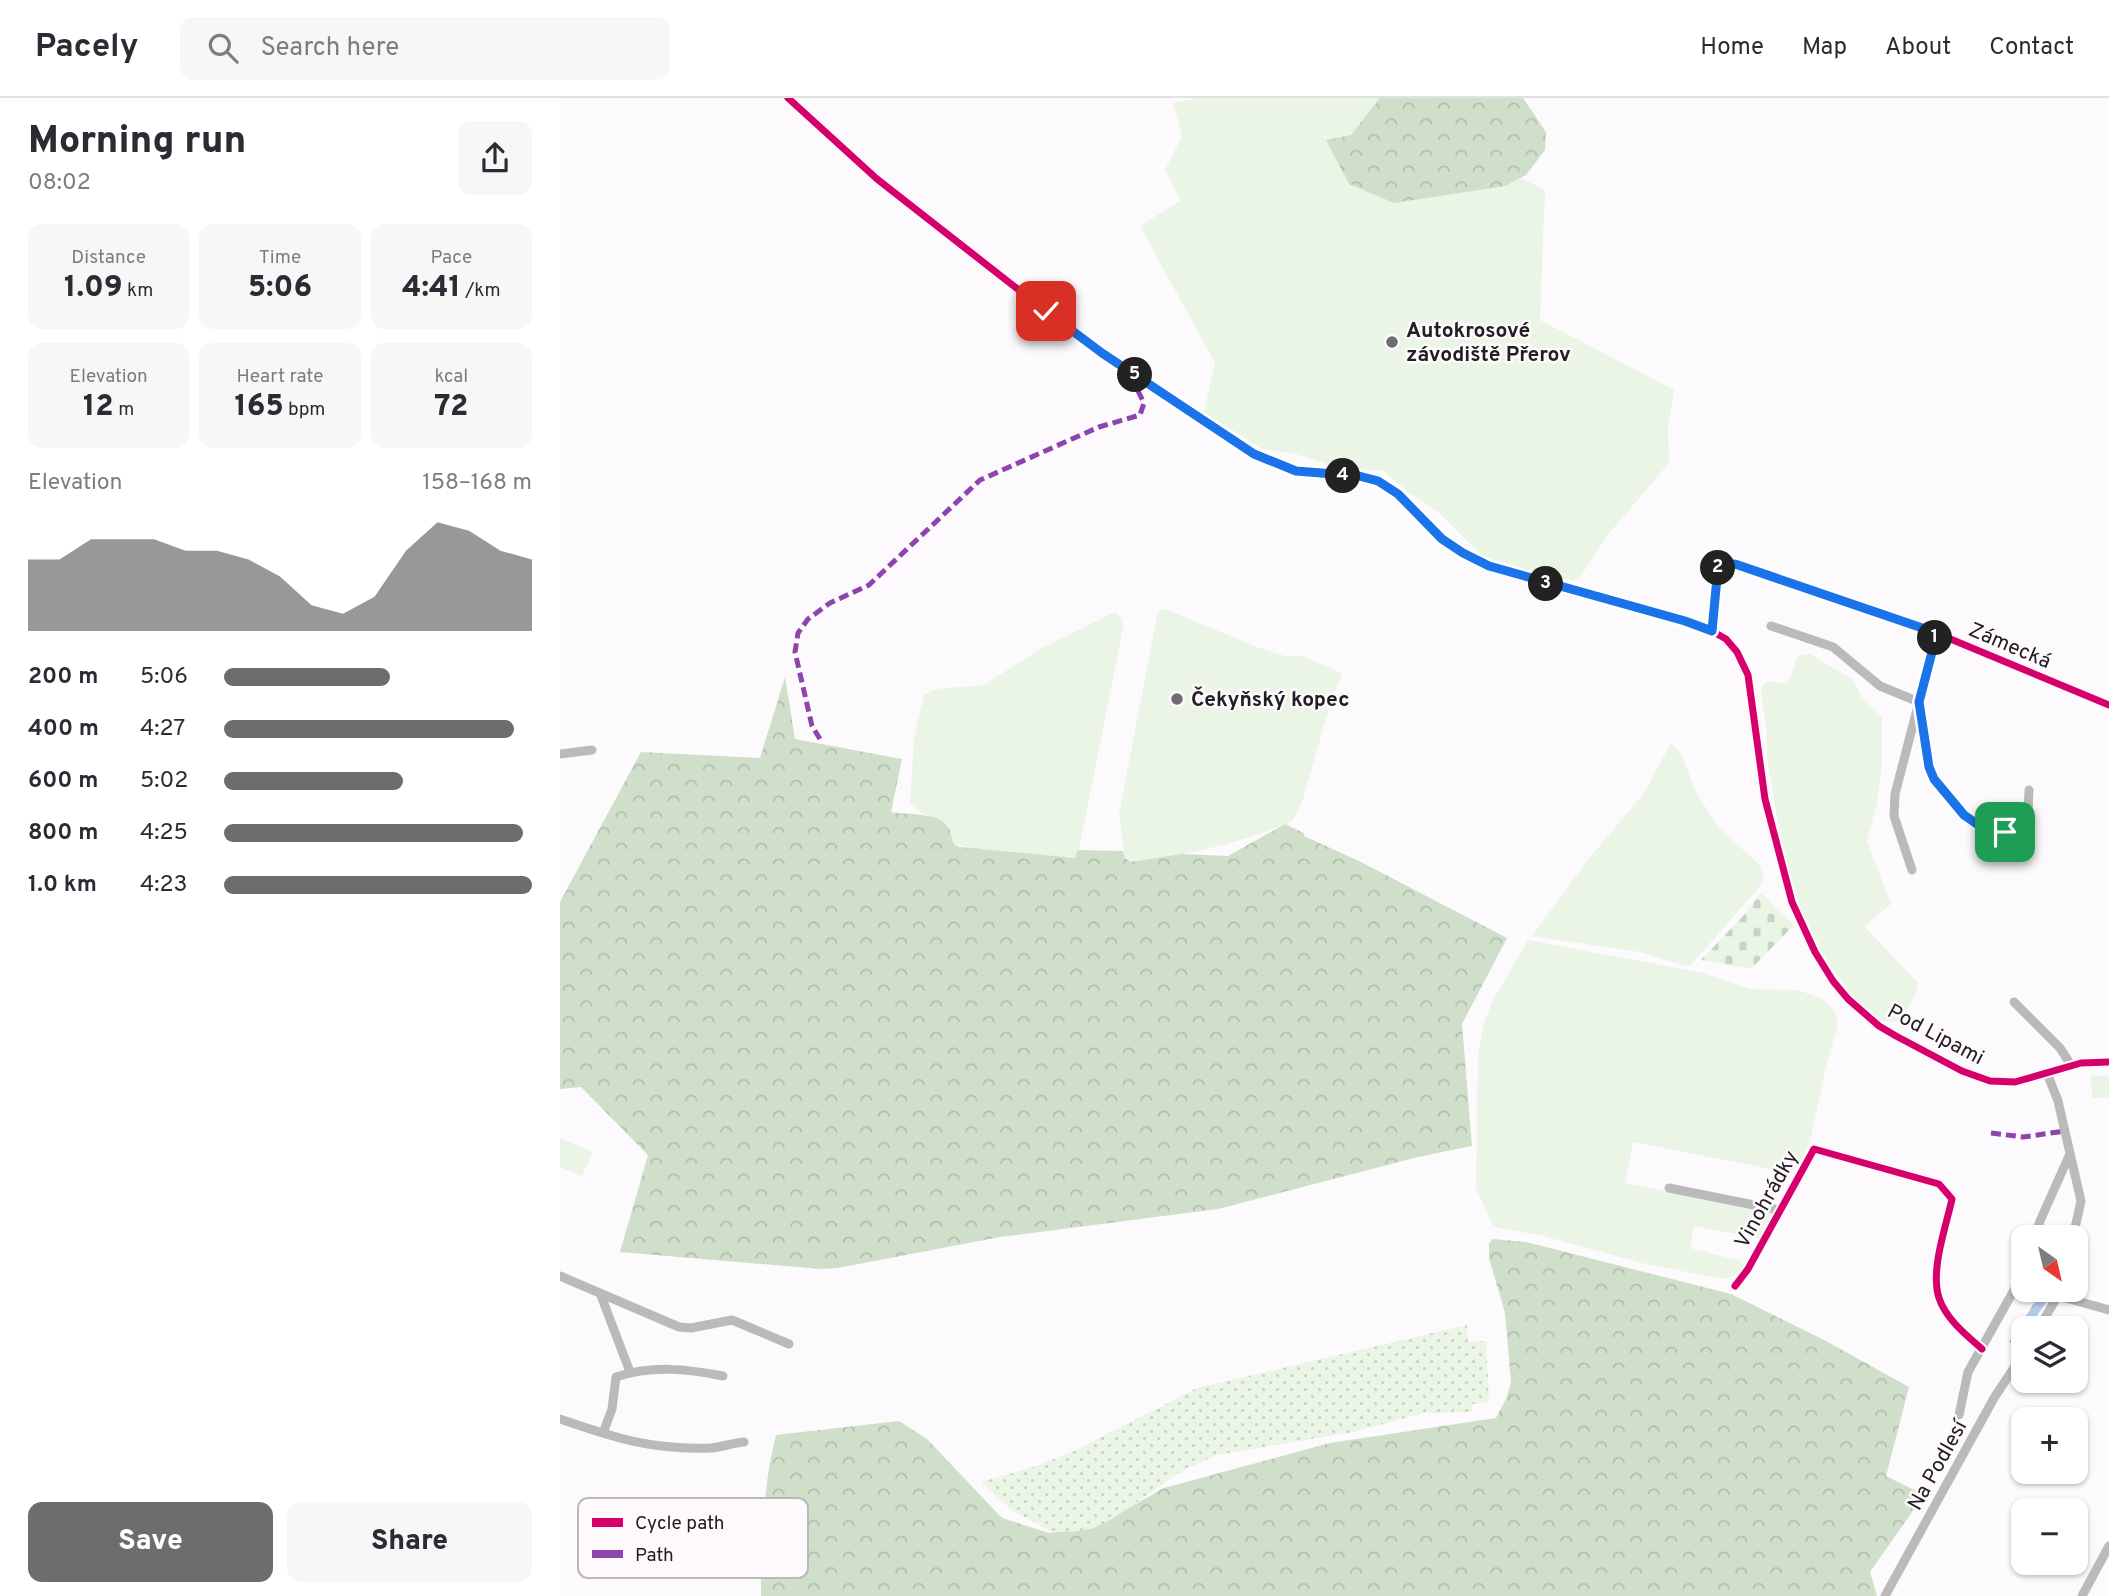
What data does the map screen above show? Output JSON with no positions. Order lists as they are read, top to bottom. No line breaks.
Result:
{"streets":{"main road":["Pod Lipami"],"street":["Zámecká","Vinohrádky","Na Podlesí"]},"crossings":[["Zámecká","Pod Lipami"]],"places":["Autokrosové závodiště Přerov","Čekyňský kopec"],"legend":["Cycle path","Path"],"north":"bottom right","page":{"header":"Pacely","search":"Search here","nav":["Home","Map","About","Contact"],"heading":["Morning run","08:02"],"stats":[["Distance","1.09 km"],["Time","5:06"],["Pace","4:41 /km"],["Elevation","12 m"],["Heart rate","165 bpm"],["kcal","72"]],"pins":["5","4","2","3","1"],"chart":["Elevation","158–168 m"],"list":[{"name":"200 m","note":"5:06"},{"name":"400 m","note":"4:27"},{"name":"600 m","note":"5:02"},{"name":"800 m","note":"4:25"},{"name":"1.0 km","note":"4:23"}],"map_buttons":["+","−"],"buttons":["Save","Share"]}}
